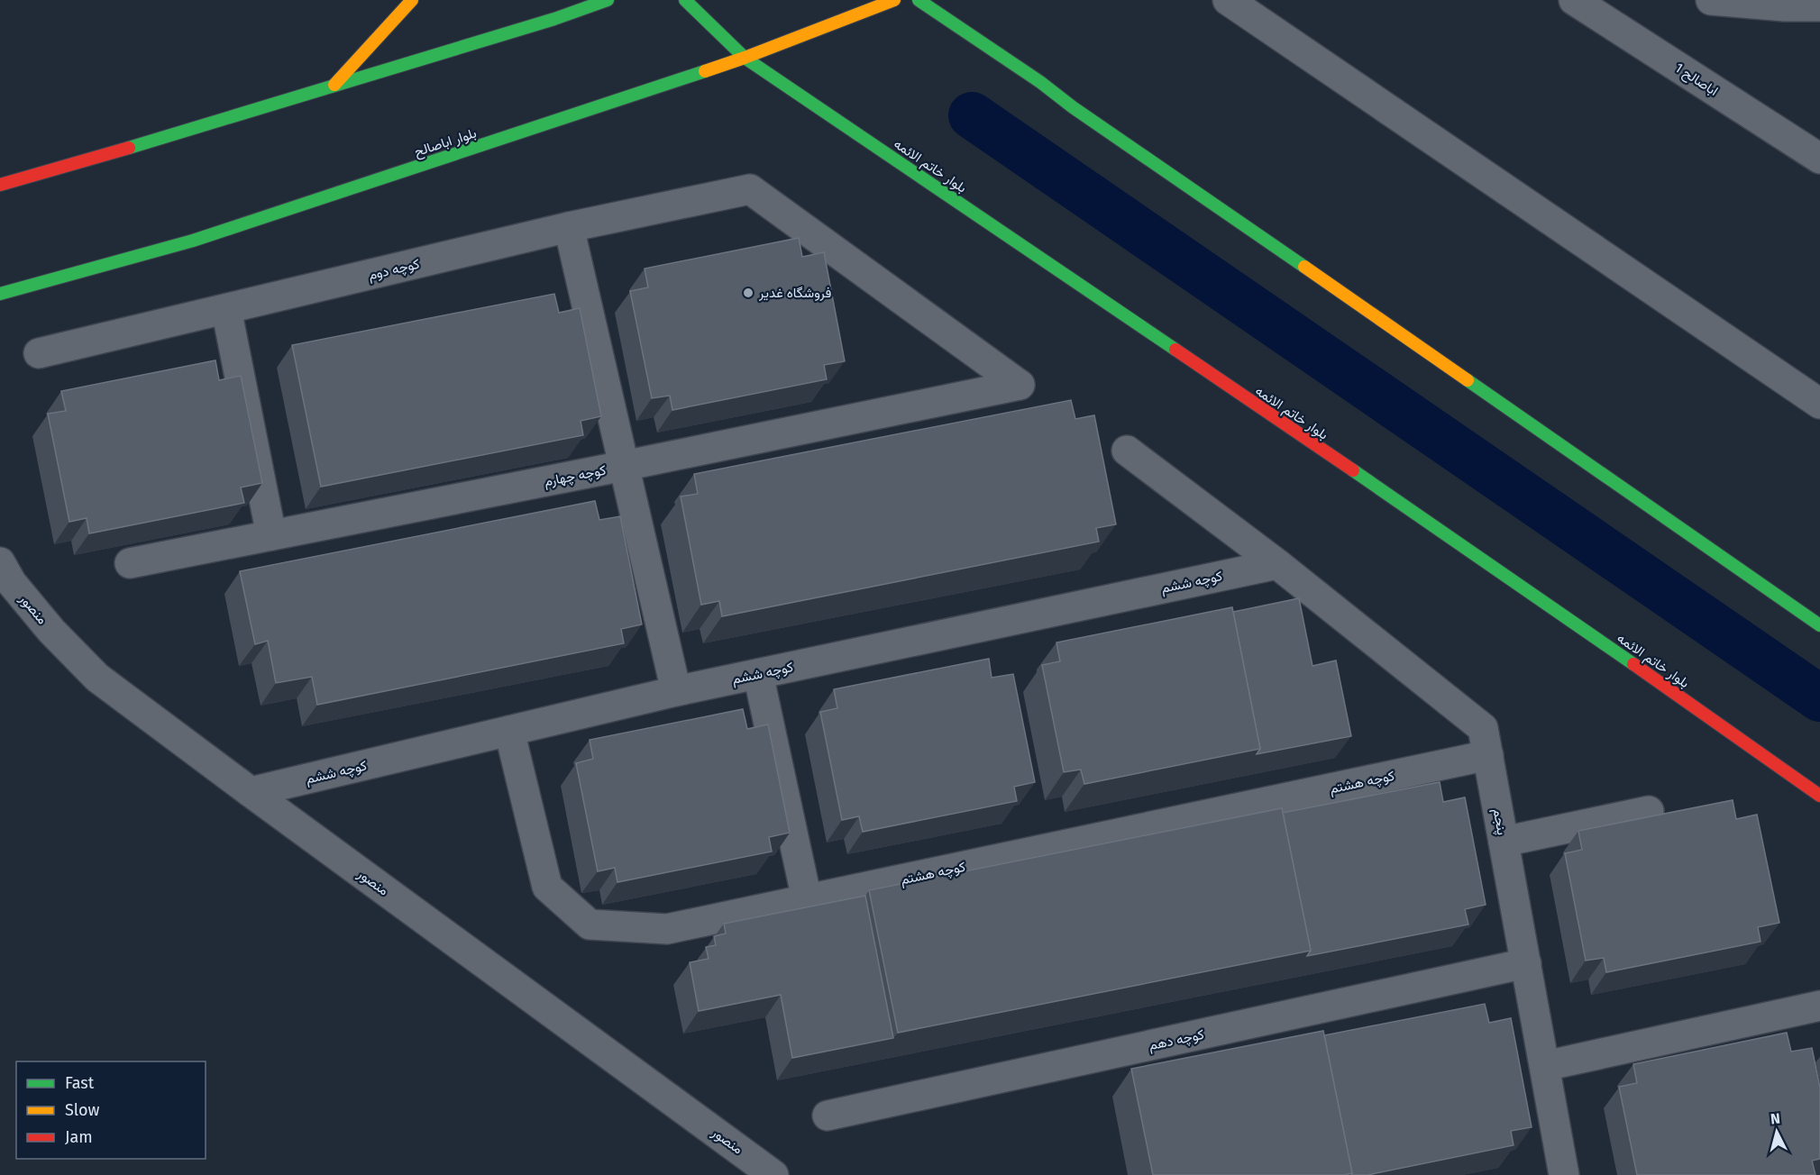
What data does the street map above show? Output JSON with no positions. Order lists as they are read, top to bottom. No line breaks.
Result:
{"streets":{"street":["اباصالح 1","بلوار اباصالح","بلوار خاتم الائمه","کوچه دوم","کوچه چهارم","کوچه ششم","منصور","کوچه هشتم","پنجم","کوچه دهم"]},"crossings":[["بلوار اباصالح","بلوار خاتم الائمه"],["کوچه دوم","کوچه چهارم"],["کوچه ششم","منصور"],["کوچه ششم","کوچه هشتم"],["کوچه ششم","پنجم"],["کوچه هشتم","پنجم"],["پنجم","کوچه دهم"]],"places":["فروشگاه غدیر"],"legend":["Fast","Slow","Jam"],"north":"top"}
